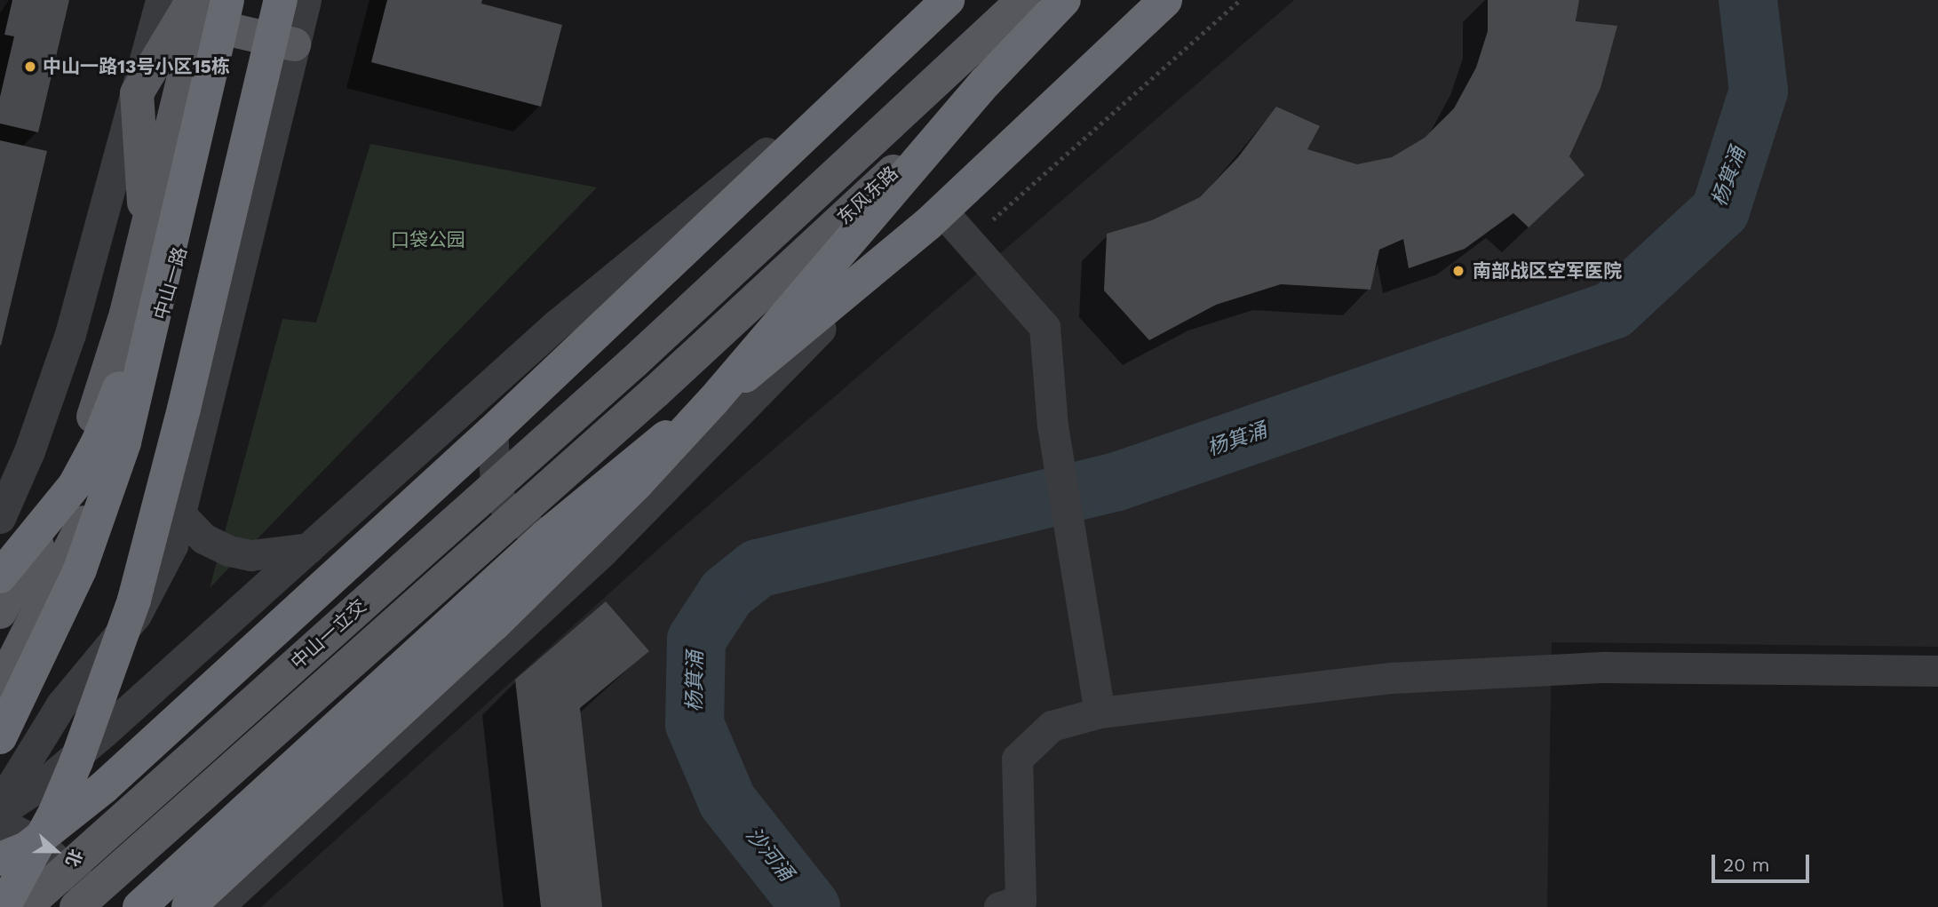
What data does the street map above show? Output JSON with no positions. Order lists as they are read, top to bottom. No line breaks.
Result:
{"streets":{"main road":["东风东路","中山一路","中山一立交"]},"crossings":[["东风东路","中山一立交"]],"water":["杨箕涌","沙河涌"],"parks":["口袋公园"],"places":["中山一路13号小区15栋","南部战区空军医院"],"scale_bar":"20 m","north":"right"}
